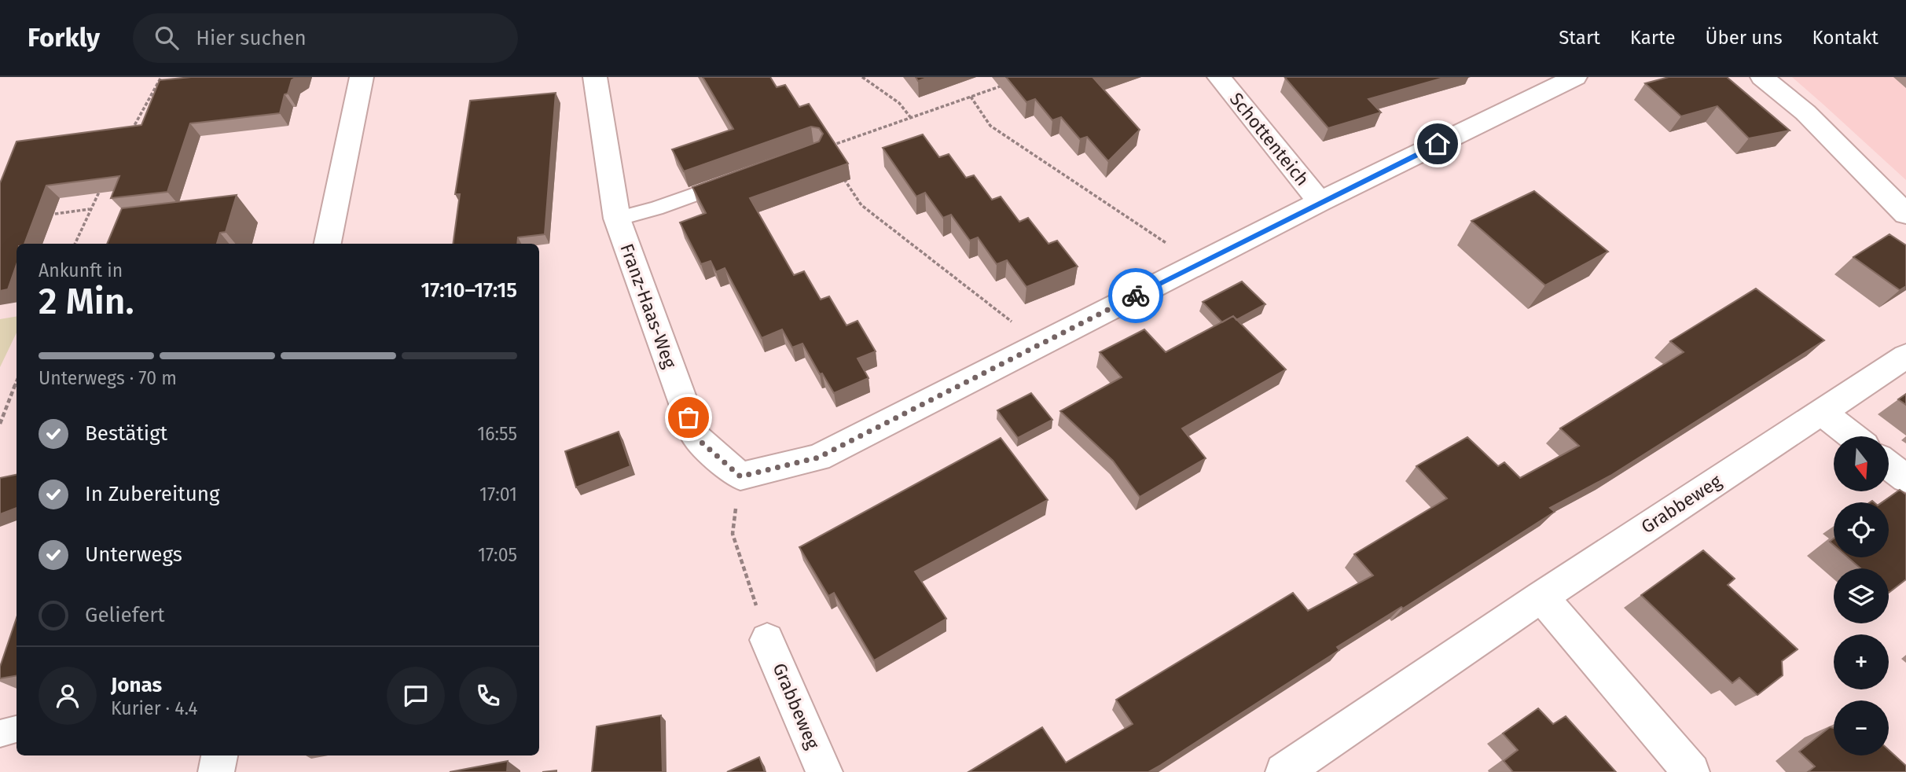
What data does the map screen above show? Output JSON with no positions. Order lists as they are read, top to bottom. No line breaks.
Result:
{"streets":{"street":["Schottenteich","Franz-Haas-Weg","Grabbeweg"]},"north":"bottom","page":{"header":"Forkly","search":"Hier suchen","nav":["Start","Karte","Über uns","Kontakt"],"heading":["2 Min.","Ankunft in","17:10–17:15"],"panel":["Jonas","Kurier · 4.4"],"bar":"Unterwegs · 70 m","list":[["Bestätigt","16:55"],["In Zubereitung","17:01"],["Unterwegs","17:05"],"Geliefert"],"map_buttons":["+","−"]}}
